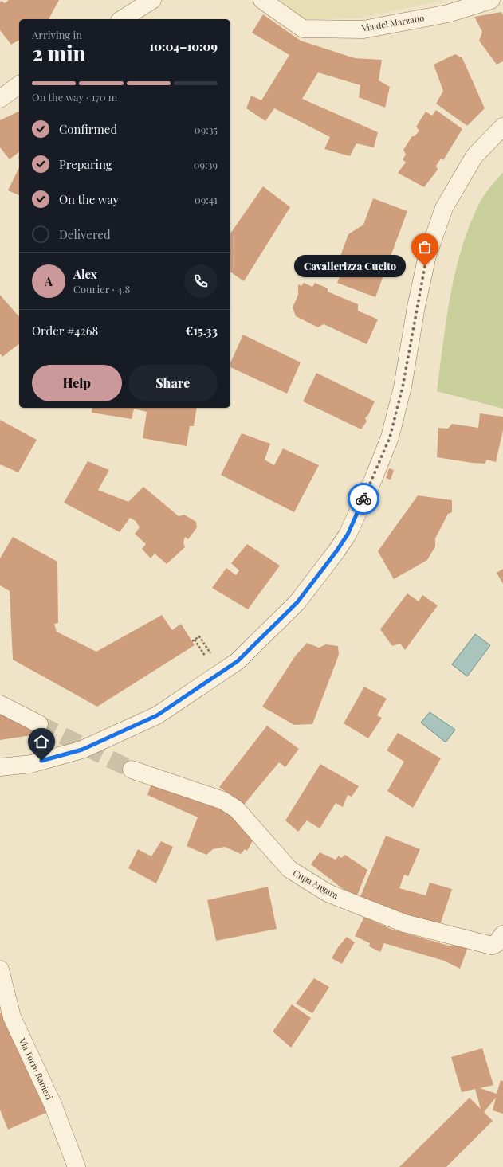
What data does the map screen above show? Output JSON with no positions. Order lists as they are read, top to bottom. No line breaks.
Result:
{"streets":{"street":["Via del Marzano","Cupa Angara","Via Torre Ranieri"]},"places":["Cavallerizza Cucito"],"page":{"heading":["2 min","Arriving in","10:04–10:09"],"panel":["Alex","Courier · 4.8","Order #4268","€15.33"],"bar":"On the way · 170 m","list":[["Confirmed","09:35"],["Preparing","09:39"],["On the way","09:41"],"Delivered"],"bubble":"Cavallerizza Cucito","round":"A","buttons":["Help","Share"]}}
